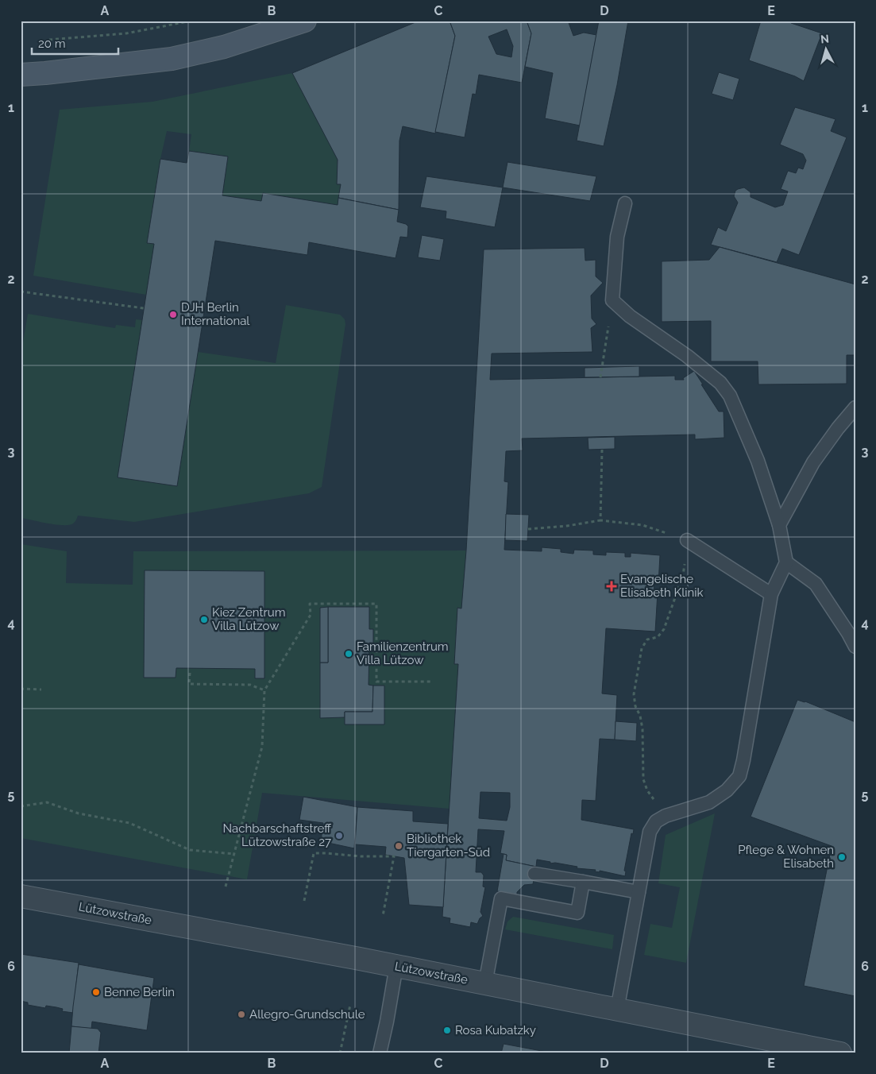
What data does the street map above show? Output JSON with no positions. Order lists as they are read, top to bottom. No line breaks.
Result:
{"streets":{"street":["Lützowstraße"]},"places":{"other":["DJH Berlin International","Kiez Zentrum Villa Lützow","Familienzentrum Villa Lützow","Nachbarschaftstreff Lützowstraße 27","Bibliothek Tiergarten-Süd","Pflege & Wohnen Elisabeth","Benne Berlin","Allegro-Grundschule","Rosa Kubatzky"],"health":["Evangelische Elisabeth Klinik"]},"scale_bar":"20 m","north":"top","grid":{"columns":["A","B","C","D","E"],"rows":["1","2","3","4","5","6"]}}
